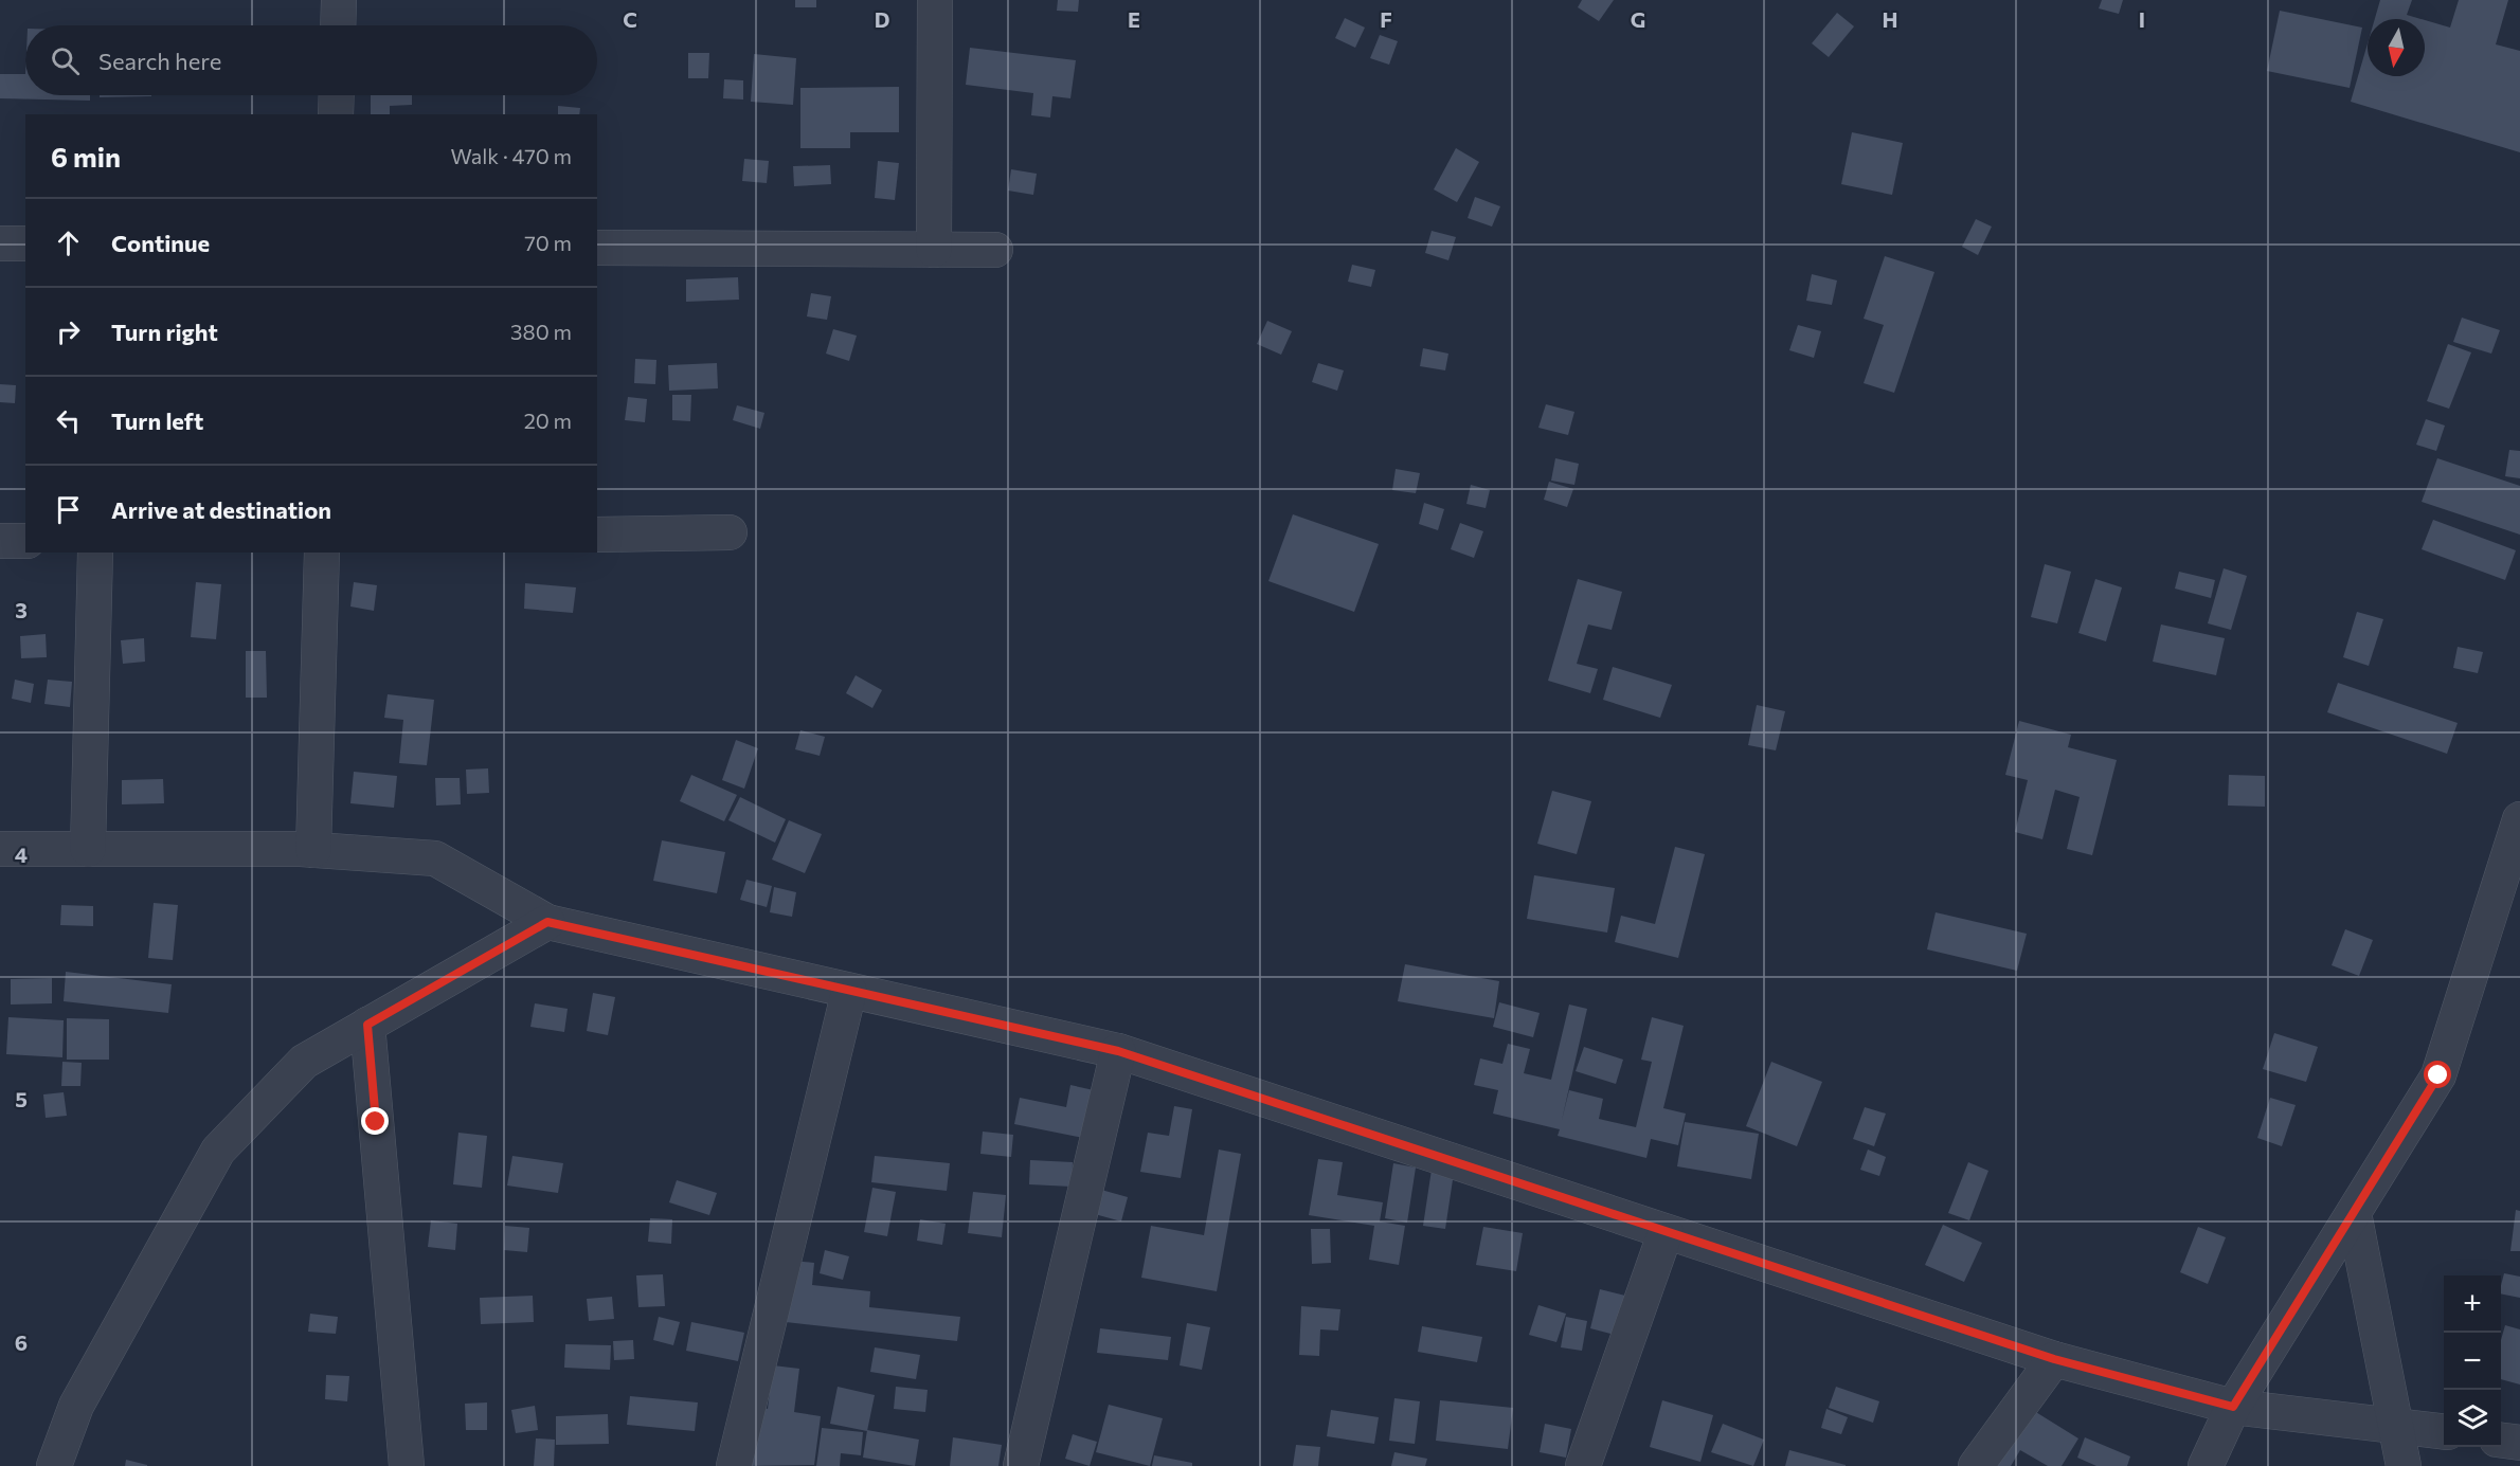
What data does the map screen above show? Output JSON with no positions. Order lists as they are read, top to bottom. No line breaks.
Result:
{"north":"bottom","page":{"search":"Search here","heading":["6 min","Walk · 470 m"],"list":[["Continue","70 m"],["Turn right","380 m"],["Turn left","20 m"],"Arrive at destination"],"map_buttons":["+","−"]},"grid":{"columns":["C","D","E","F","G","H","I"],"rows":["3","4","5","6"]}}
